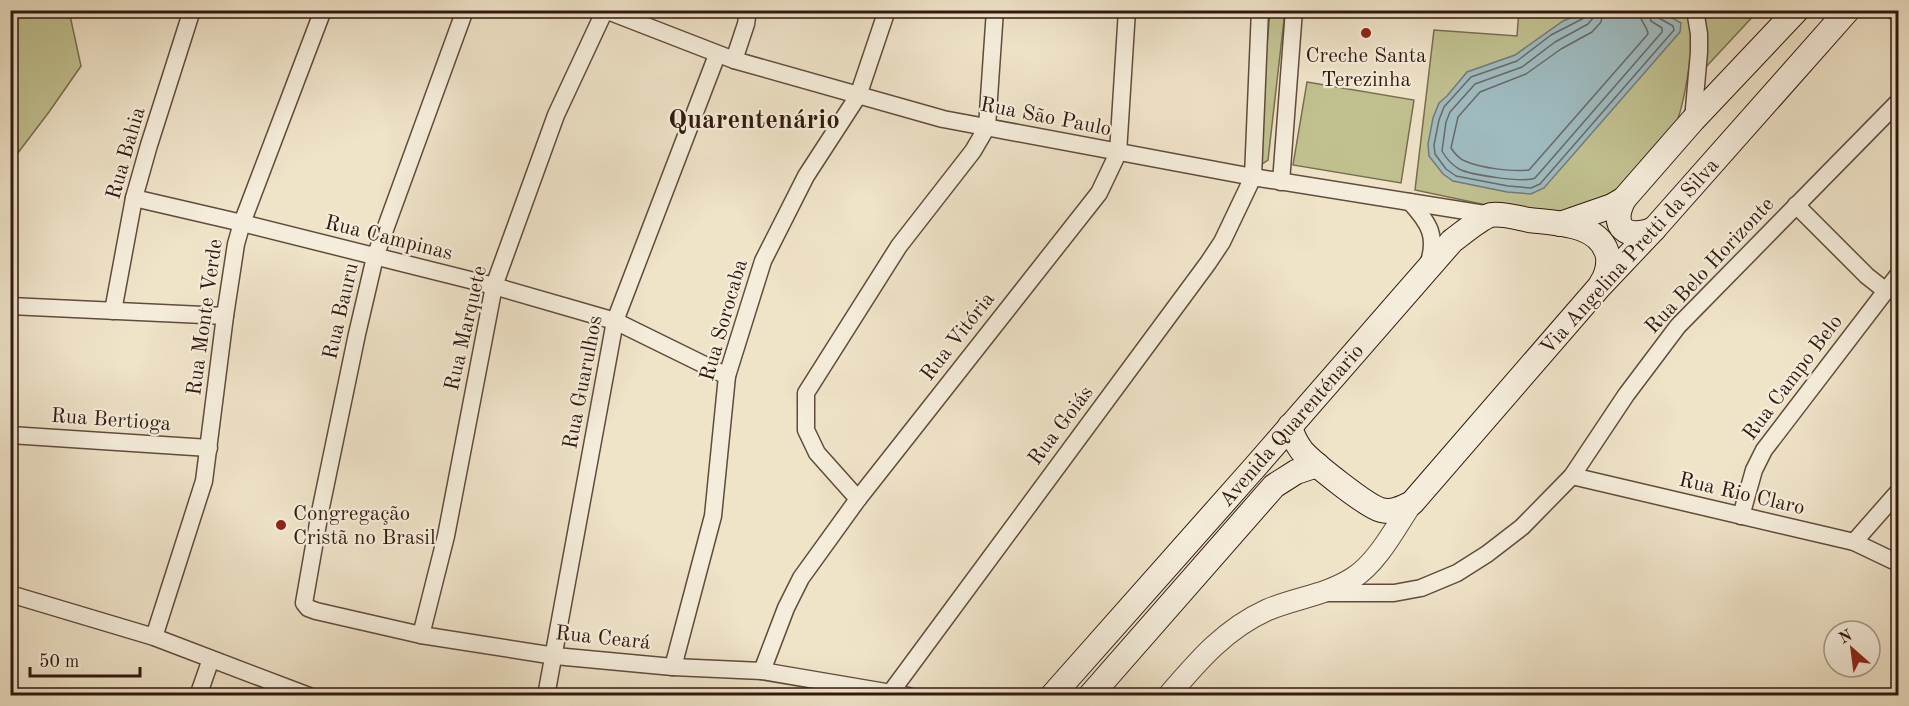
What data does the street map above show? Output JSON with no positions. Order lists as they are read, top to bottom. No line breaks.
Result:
{"streets":{"main road":["Via Angelina Pretti da Silva","Avenida Quarenténario"],"street":["Rua São Paulo","Rua Bahia","Rua Campinas","Rua Belo Horizonte","Rua Bauru","Rua Monte Verde","Rua Sorocaba","Rua Marquete","Rua Vitória","Rua Campo Belo","Rua Guarulhos","Rua Bertioga","Rua Goiás","Rua Rio Claro","Rua Ceará"]},"crossings":[["Rua São Paulo","Rua Sorocaba"],["Rua São Paulo","Rua Marquete"],["Rua São Paulo","Rua Vitória"],["Rua São Paulo","Rua Guarulhos"],["Rua São Paulo","Rua Goiás"],["Rua São Paulo","Avenida Quarenténario"],["Rua Bahia","Rua Campinas"],["Rua Campinas","Rua Bauru"],["Rua Campinas","Rua Monte Verde"],["Rua Campinas","Rua Sorocaba"],["Rua Campinas","Rua Marquete"],["Rua Campinas","Rua Guarulhos"],["Rua Belo Horizonte","Rua Rio Claro"],["Rua Bauru","Rua Ceará"],["Rua Monte Verde","Rua Bertioga"],["Rua Sorocaba","Rua Ceará"],["Rua Marquete","Rua Ceará"],["Rua Vitória","Rua Ceará"],["Rua Campo Belo","Rua Rio Claro"],["Rua Guarulhos","Rua Ceará"],["Rua Goiás","Rua Ceará"]],"districts":["Quarentenário"],"places":["Creche Santa Terezinha","Congregação Cristã no Brasil"],"scale_bar":"50 m","north":"top left"}
